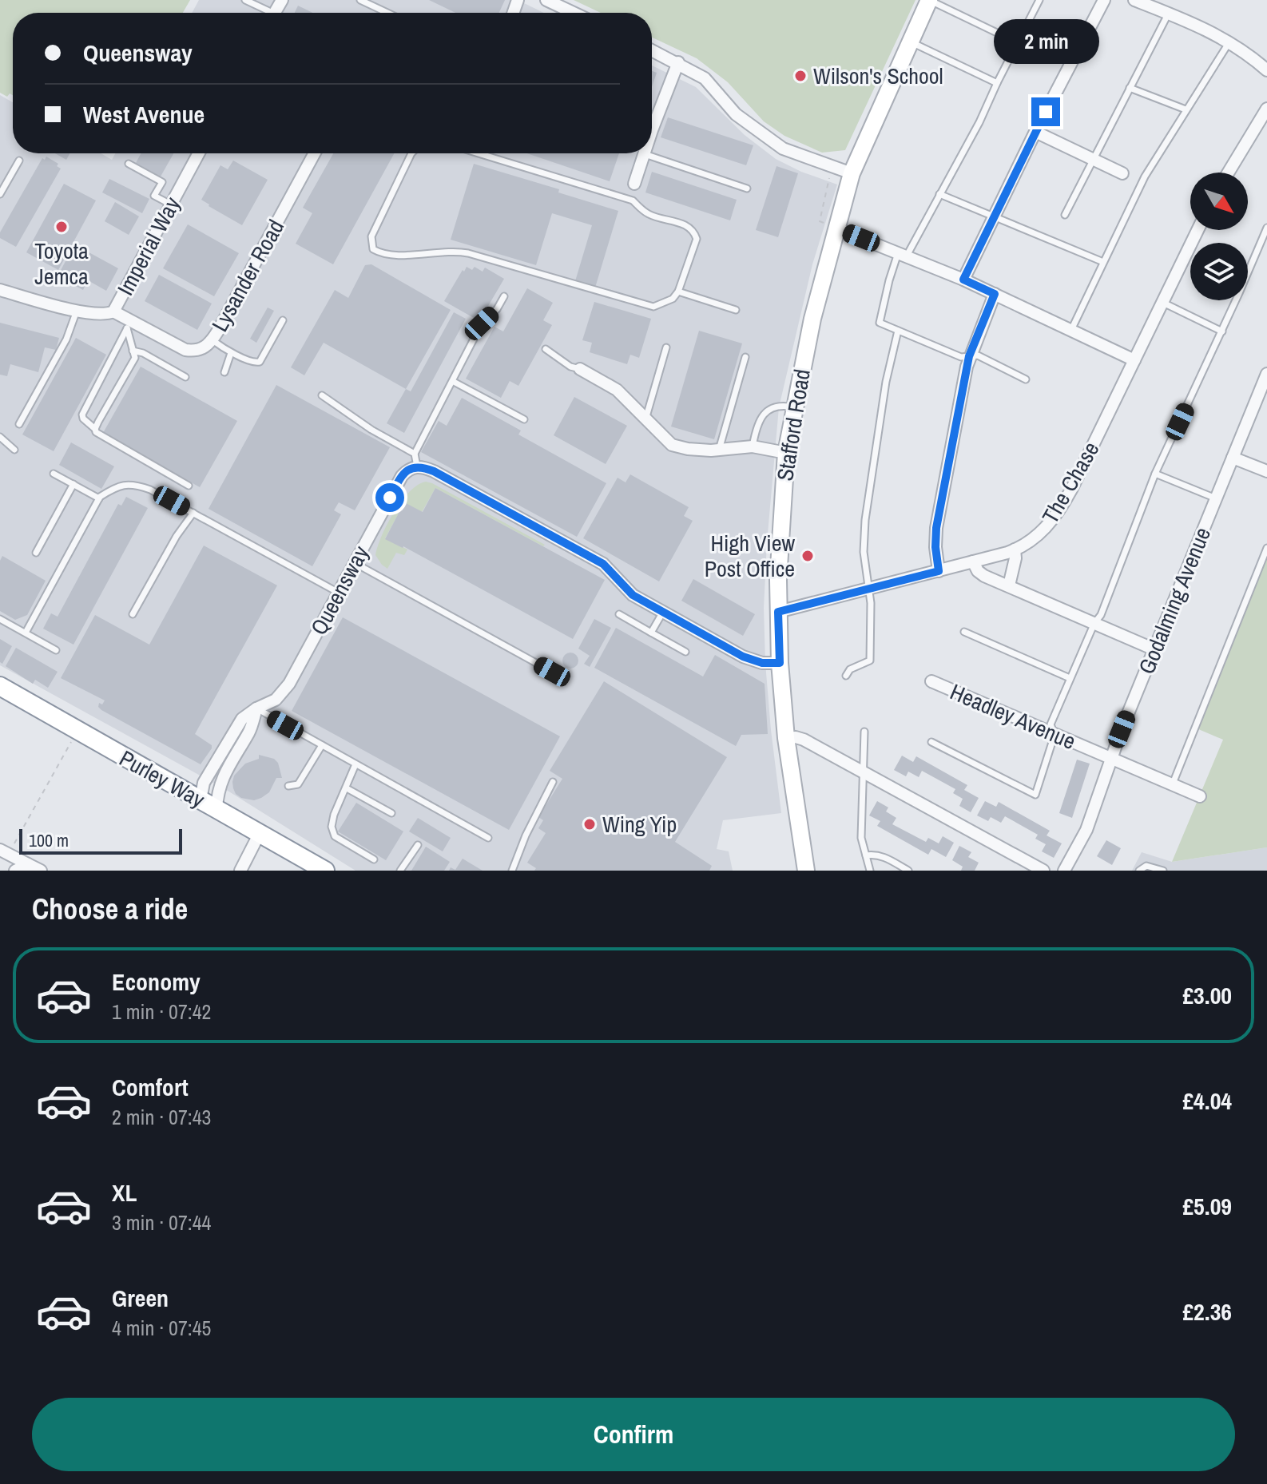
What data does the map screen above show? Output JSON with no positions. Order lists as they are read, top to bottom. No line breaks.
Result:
{"streets":{"highway":["Purley Way"],"main road":["Stafford Road"],"street":["Imperial Way","Lysander Road","The Chase","Queensway","Godalming Avenue","Headley Avenue"]},"crossings":[["Imperial Way","Lysander Road"],["Stafford Road","The Chase"],["Queensway","Purley Way"],["Godalming Avenue","Headley Avenue"]],"places":["Wilson's School","Toyota Jemca","High View Post Office","Wing Yip"],"scale_bar":"100 m","north":"bottom right","page":{"banner":["Queensway","West Avenue"],"bubble":"2 min","scale":"100 m","heading":"Choose a ride","list":[{"name":"Economy","note":"1 min · 07:42","value":"£3.00"},{"name":"Comfort","note":"2 min · 07:43","value":"£4.04"},{"name":"XL","note":"3 min · 07:44","value":"£5.09"},{"name":"Green","note":"4 min · 07:45","value":"£2.36"}],"buttons":"Confirm"}}
